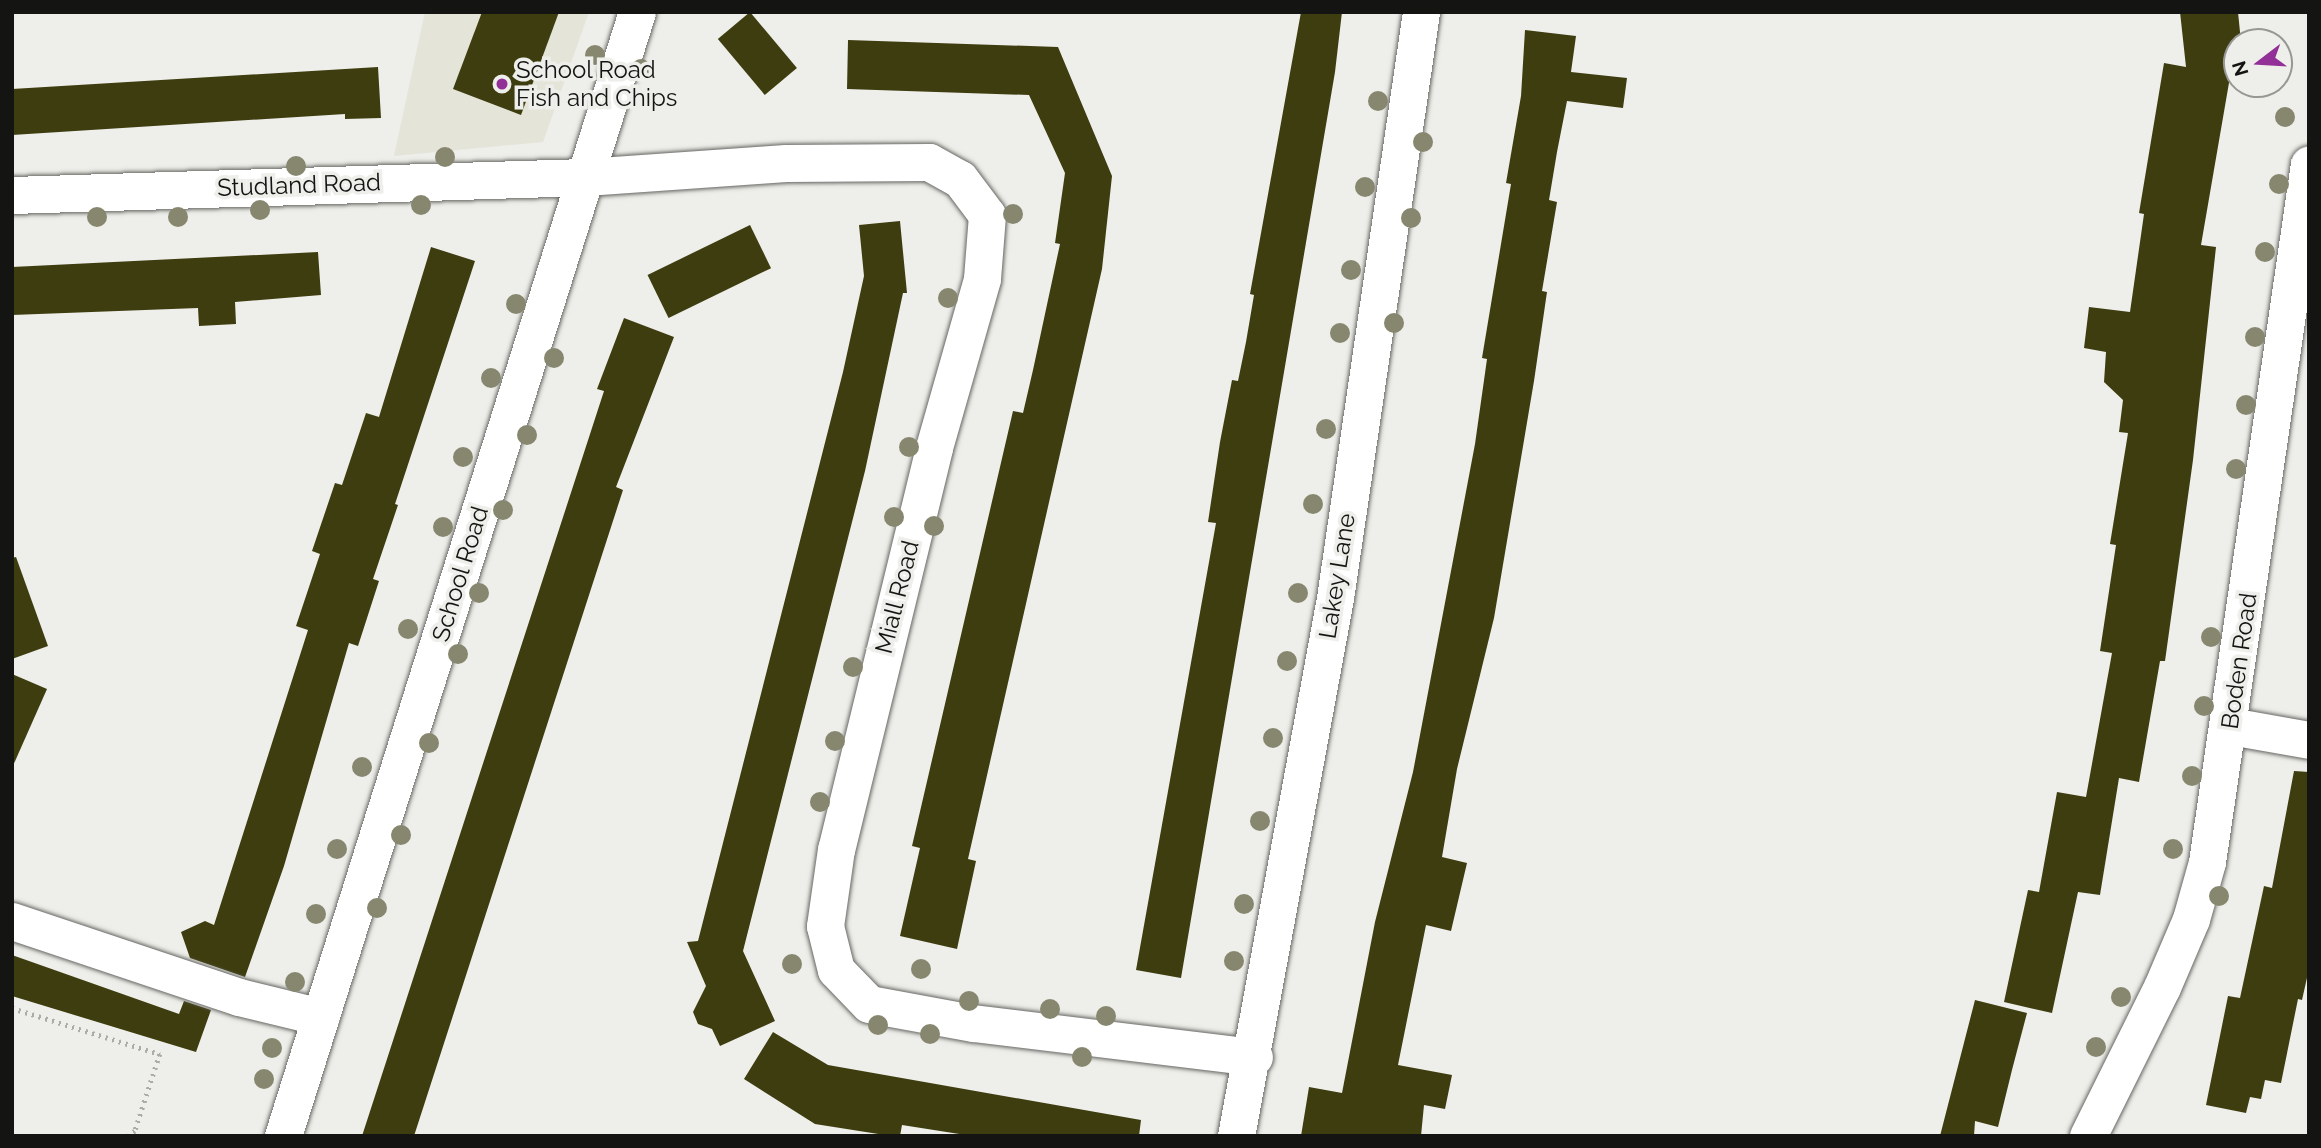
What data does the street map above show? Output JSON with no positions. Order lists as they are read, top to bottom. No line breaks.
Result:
{"streets":{"street":["Studland Road","School Road","Lakey Lane","Miall Road","Boden Road"]},"crossings":[["Studland Road","School Road"],["Studland Road","Miall Road"],["School Road","Miall Road"],["Lakey Lane","Miall Road"]],"places":["School Road Fish and Chips"],"north":"left"}
